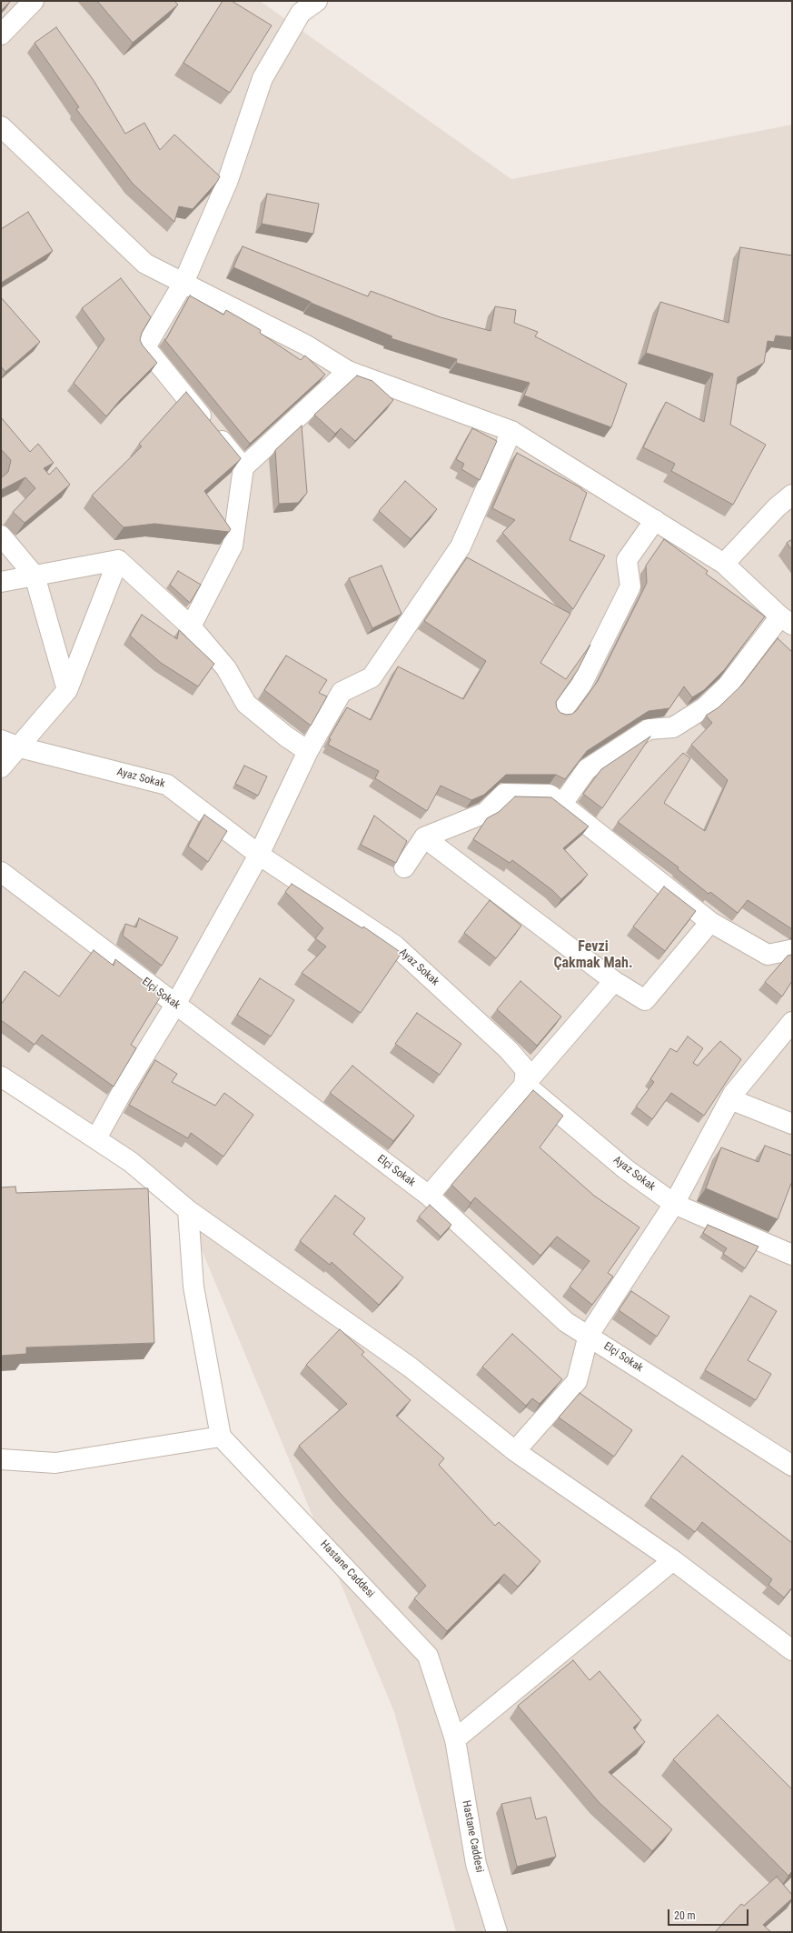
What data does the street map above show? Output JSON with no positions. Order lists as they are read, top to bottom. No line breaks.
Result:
{"streets":{"street":["Ayaz Sokak","Elçi Sokak","Hastane Caddesi"]},"districts":["Fevzi Çakmak Mah."],"scale_bar":"20 m"}
